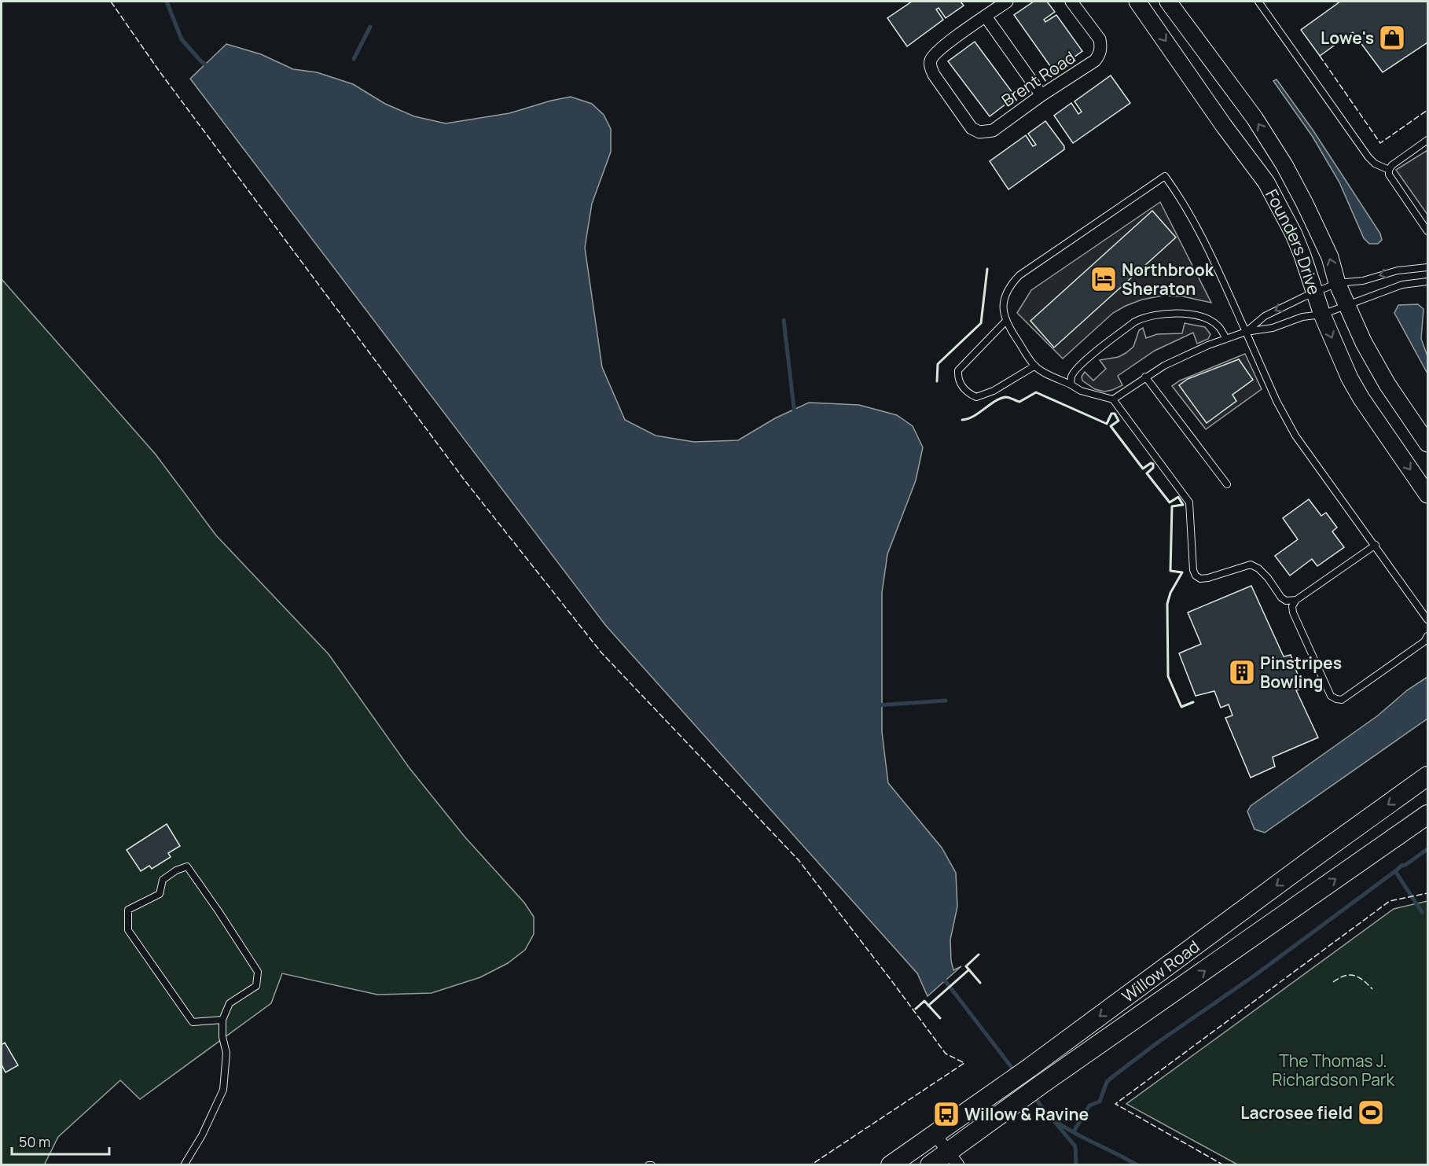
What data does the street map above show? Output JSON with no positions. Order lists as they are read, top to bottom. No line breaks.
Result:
{"streets":{"main road":["Founders Drive","Willow Road"],"street":["Brent Road"]},"parks":["The Thomas J. Richardson Park"],"places":{"shop":["Lowe's"],"hotel":["Northbrook Sheraton"],"building":["Pinstripes Bowling"],"sports":["Lacrosee field"],"bus stop":["Willow & Ravine"]},"scale_bar":"50 m"}
